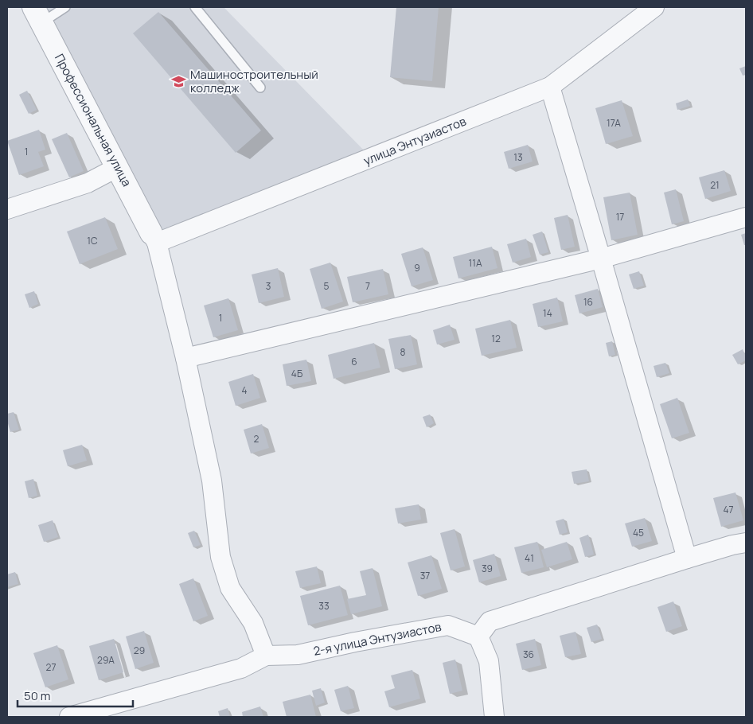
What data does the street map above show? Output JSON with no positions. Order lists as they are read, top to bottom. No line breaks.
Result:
{"streets":{"street":["Профессиональная улица","улица Энтузиастов","2-я улица Энтузиастов"]},"crossings":[["Профессиональная улица","улица Энтузиастов"]],"places":{"school or university":["Машиностроительный колледж"]},"house_numbers":["17А","1","13","21","17","1С","11А","9","3","5","7","16","14","1","12","8","6","4Б","4","2","47","45","41","39","37","33","29","36","29А","27"],"scale_bar":"50 m"}
